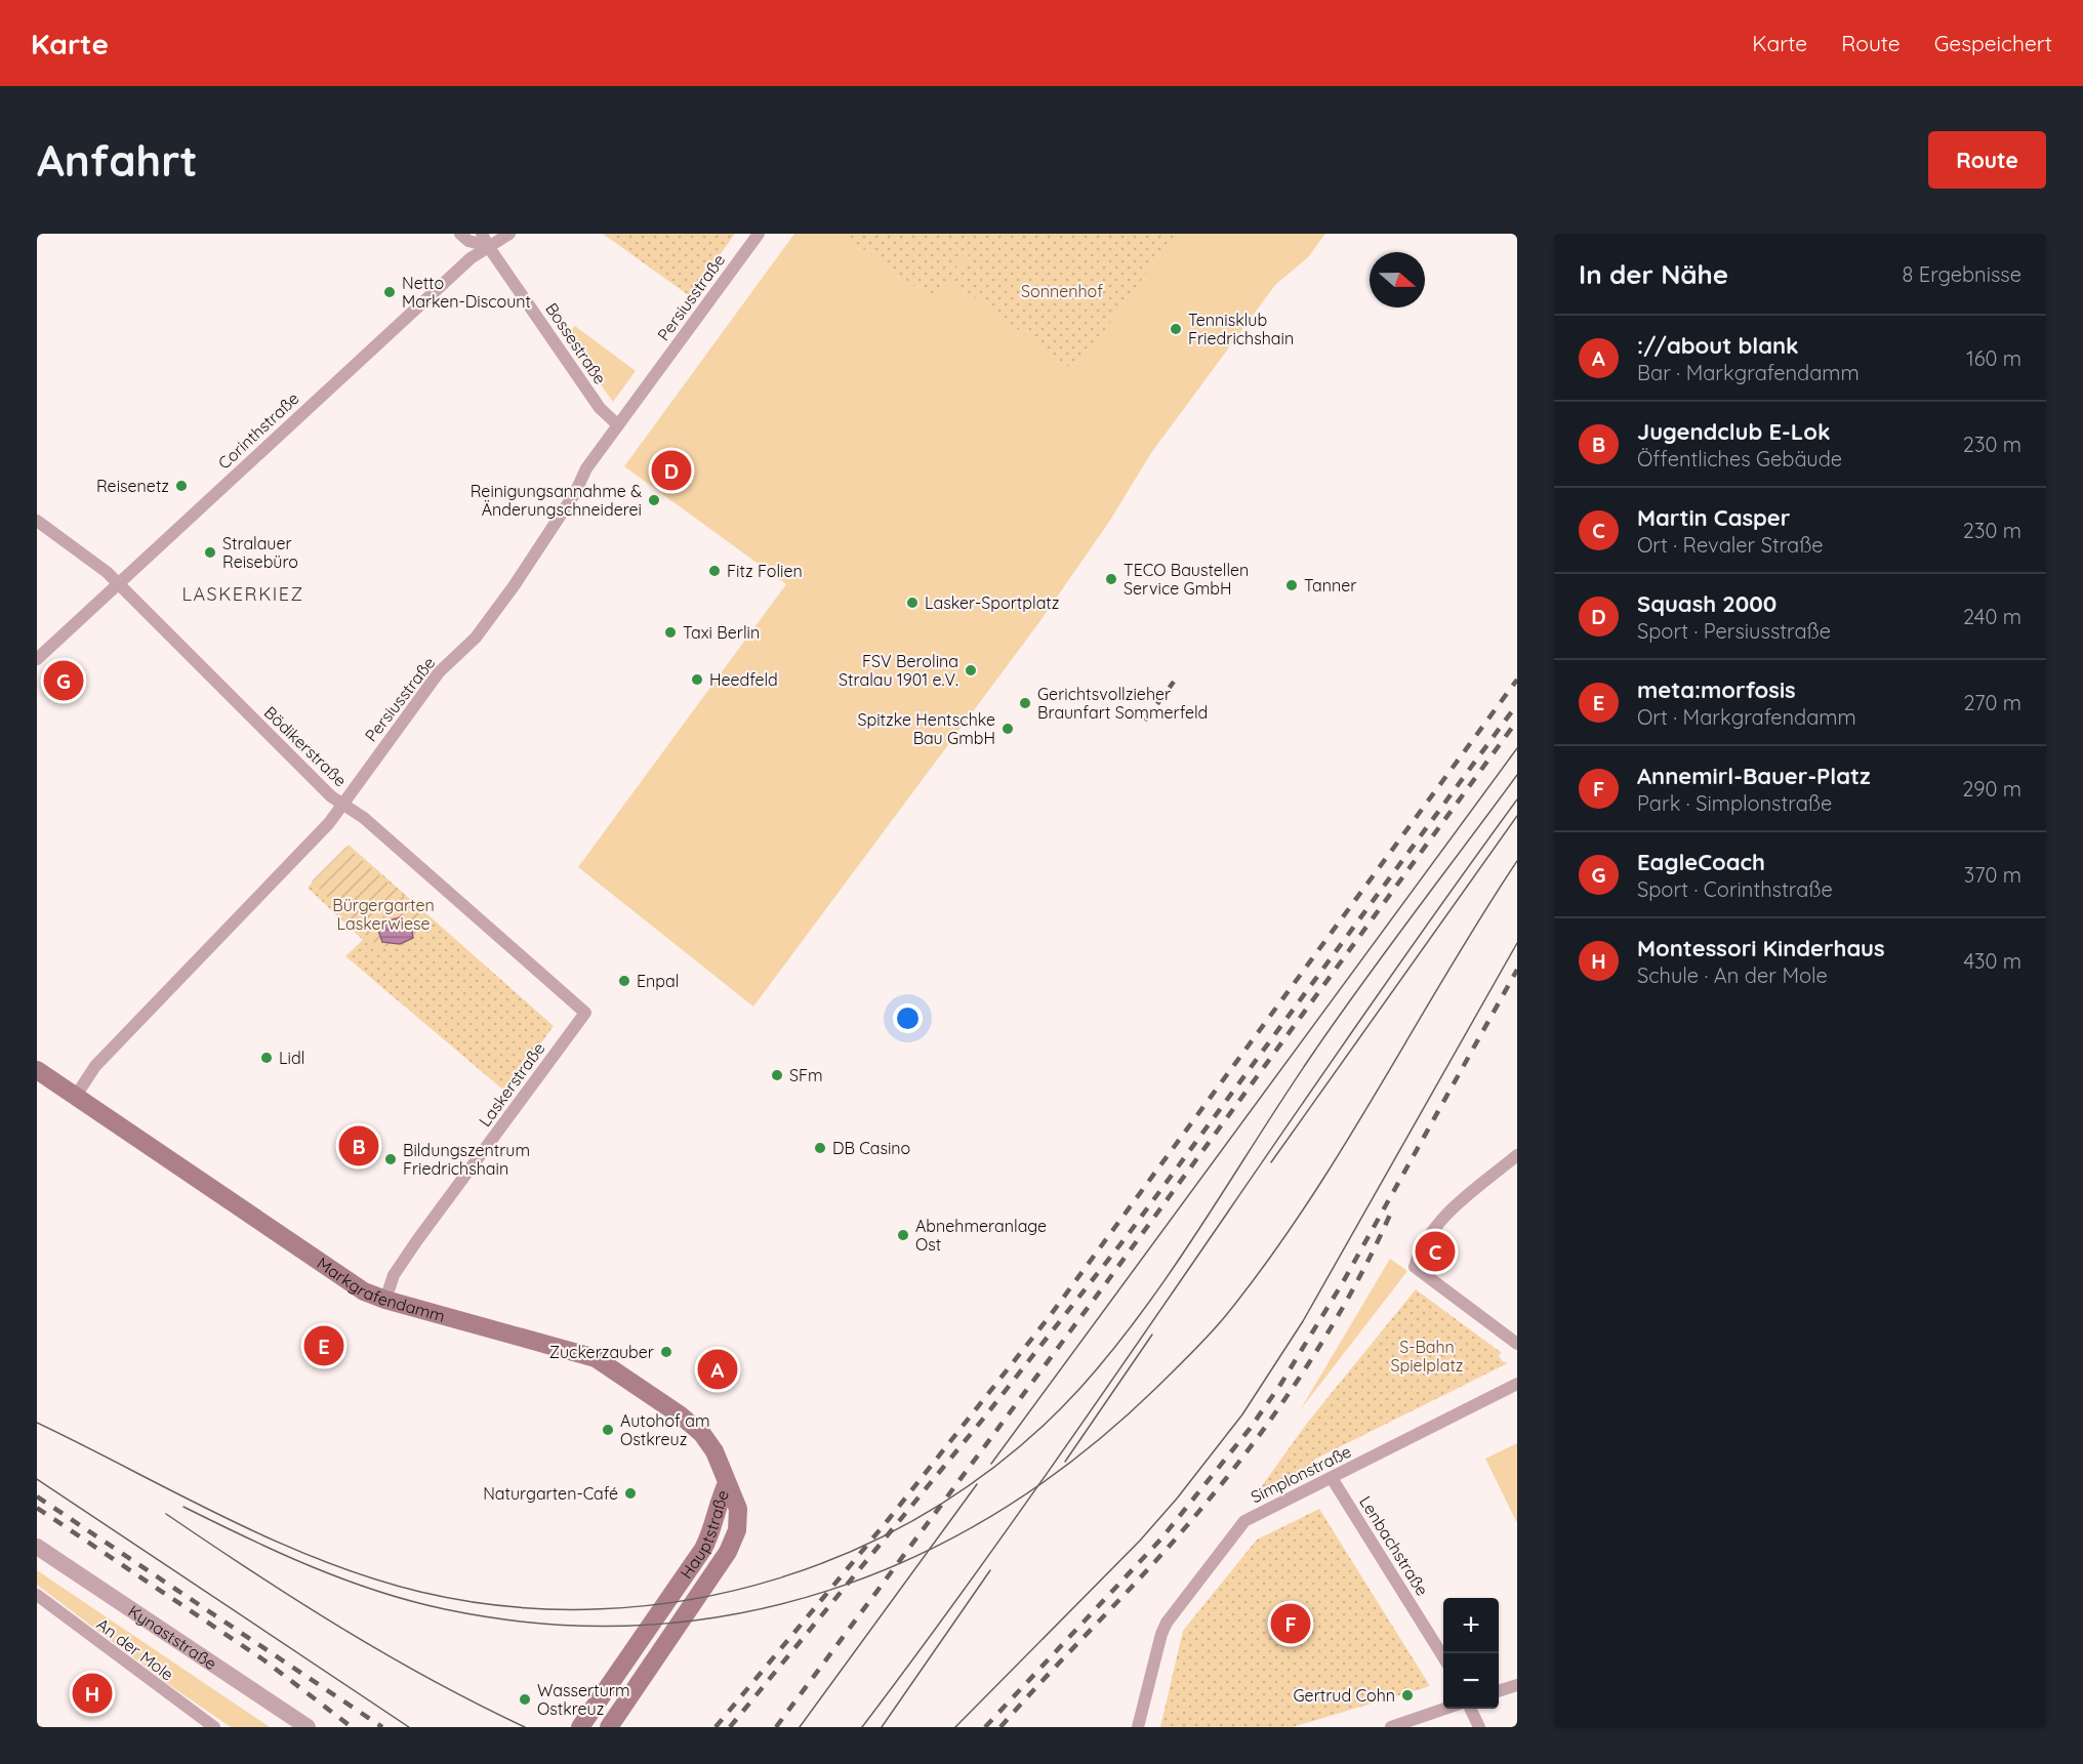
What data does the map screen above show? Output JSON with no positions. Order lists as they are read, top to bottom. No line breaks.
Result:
{"streets":{"main road":["Markgrafendamm","Hauptstraße"],"street":["Persiusstraße","Bossestraße","Corinthstraße","Bödikerstraße","Laskerstraße","Simplonstraße","Lenbachstraße","Kynaststraße","An der Mole"]},"crossings":[["Persiusstraße","Bossestraße"],["Persiusstraße","Bödikerstraße"],["Persiusstraße","Markgrafendamm"],["Bossestraße","Corinthstraße"],["Corinthstraße","Bödikerstraße"],["Bödikerstraße","Laskerstraße"],["Laskerstraße","Markgrafendamm"],["Markgrafendamm","Hauptstraße"],["Simplonstraße","Lenbachstraße"]],"districts":["LASKERKIEZ"],"parks":["Sonnenhof","Bürgergarten Laskerwiese","S-Bahn Spielplatz"],"places":["Netto Marken-Discount","Tennisklub Friedrichshain","Reisenetz","Reinigungsannahme & Änderungschneiderei","Stralauer Reisebüro","Fitz Folien","TECO Baustellen Service GmbH","Tanner","Lasker-Sportplatz","Taxi Berlin","FSV Berolina Stralau 1901 e.V.","Heedfeld","Gerichtsvollzieher Braunfart Sommerfeld","Spitzke Hentschke Bau GmbH","Enpal","Lidl","SFm","DB Casino","Bildungszentrum Friedrichshain","Abnehmeranlage Ost","Zuckerzauber","Autohof am Ostkreuz","Naturgarten-Café","Gertrud Cohn","Wasserturm Ostkreuz"],"north":"right","page":{"header":"Karte","nav":["Karte","Route","Gespeichert"],"buttons":"Route","title":"Anfahrt","heading":["In der Nähe","8 Ergebnisse"],"list":[{"mark":"A","name":"://about blank","note":"Bar · Markgrafendamm","value":"160 m"},{"mark":"B","name":"Jugendclub E-Lok","note":"Öffentliches Gebäude","value":"230 m"},{"mark":"C","name":"Martin Casper","note":"Ort · Revaler Straße","value":"230 m"},{"mark":"D","name":"Squash 2000","note":"Sport · Persiusstraße","value":"240 m"},{"mark":"E","name":"meta:morfosis","note":"Ort · Markgrafendamm","value":"270 m"},{"mark":"F","name":"Annemirl-Bauer-Platz","note":"Park · Simplonstraße","value":"290 m"},{"mark":"G","name":"EagleCoach","note":"Sport · Corinthstraße","value":"370 m"},{"mark":"H","name":"Montessori Kinderhaus","note":"Schule · An der Mole","value":"430 m"}],"pins":["D","G","B","C","E","A","F","H"],"map_buttons":["+","−"]}}
